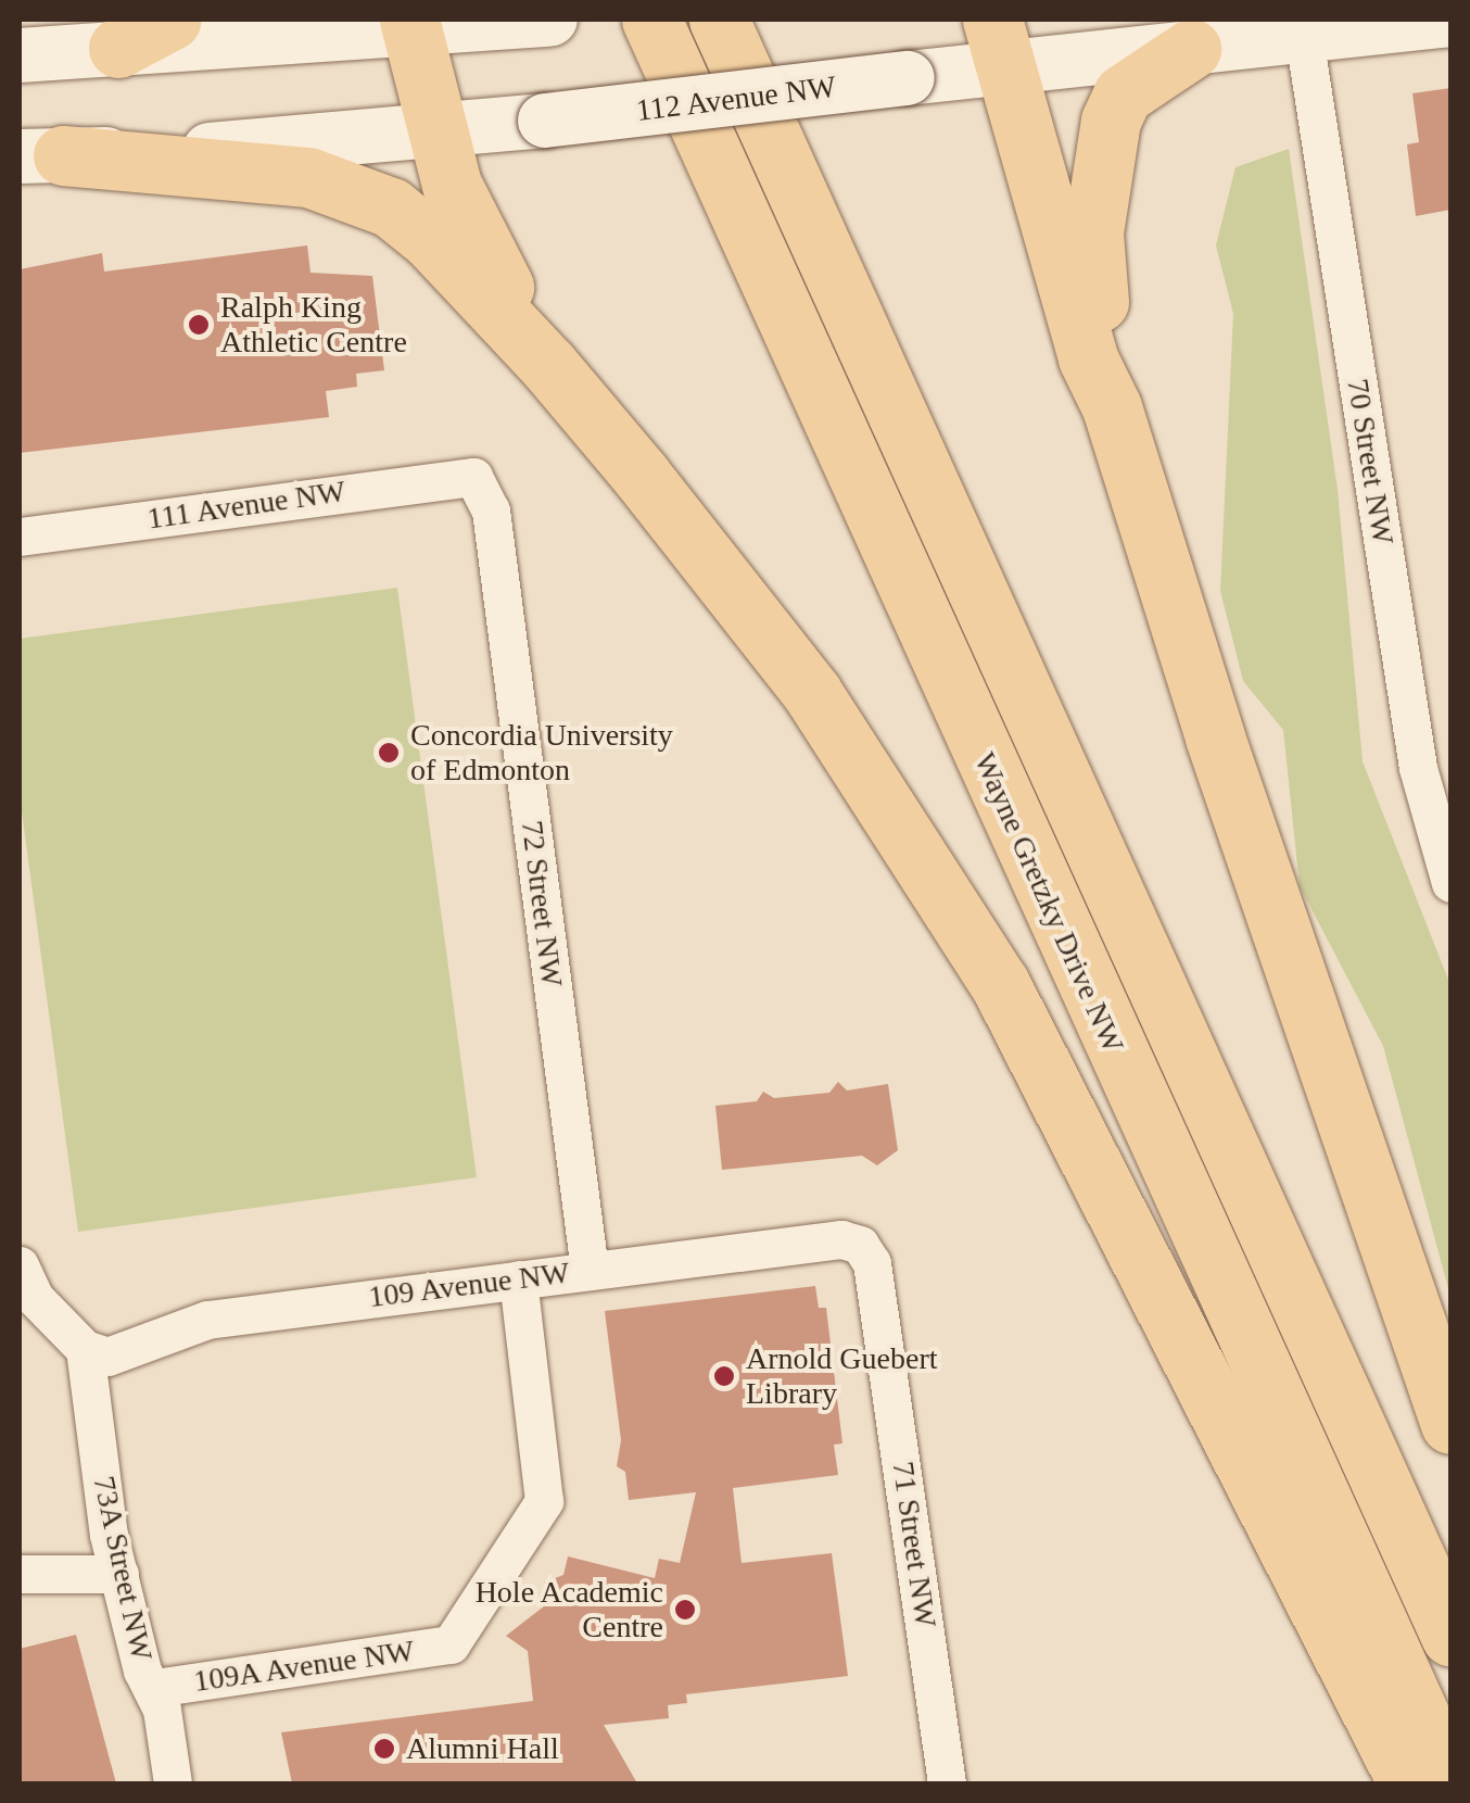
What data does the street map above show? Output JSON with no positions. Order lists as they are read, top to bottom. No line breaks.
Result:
{"streets":{"main road":["112 Avenue NW","Wayne Gretzky Drive NW"],"street":["70 Street NW","111 Avenue NW","72 Street NW","109 Avenue NW","71 Street NW","73A Street NW","109A Avenue NW"]},"crossings":[["112 Avenue NW","70 Street NW"],["111 Avenue NW","72 Street NW"],["72 Street NW","109 Avenue NW"],["109 Avenue NW","71 Street NW"],["109 Avenue NW","73A Street NW"],["109 Avenue NW","109A Avenue NW"],["73A Street NW","109A Avenue NW"]],"places":["Ralph King Athletic Centre","Concordia University of Edmonton","Arnold Guebert Library","Hole Academic Centre","Alumni Hall"]}
